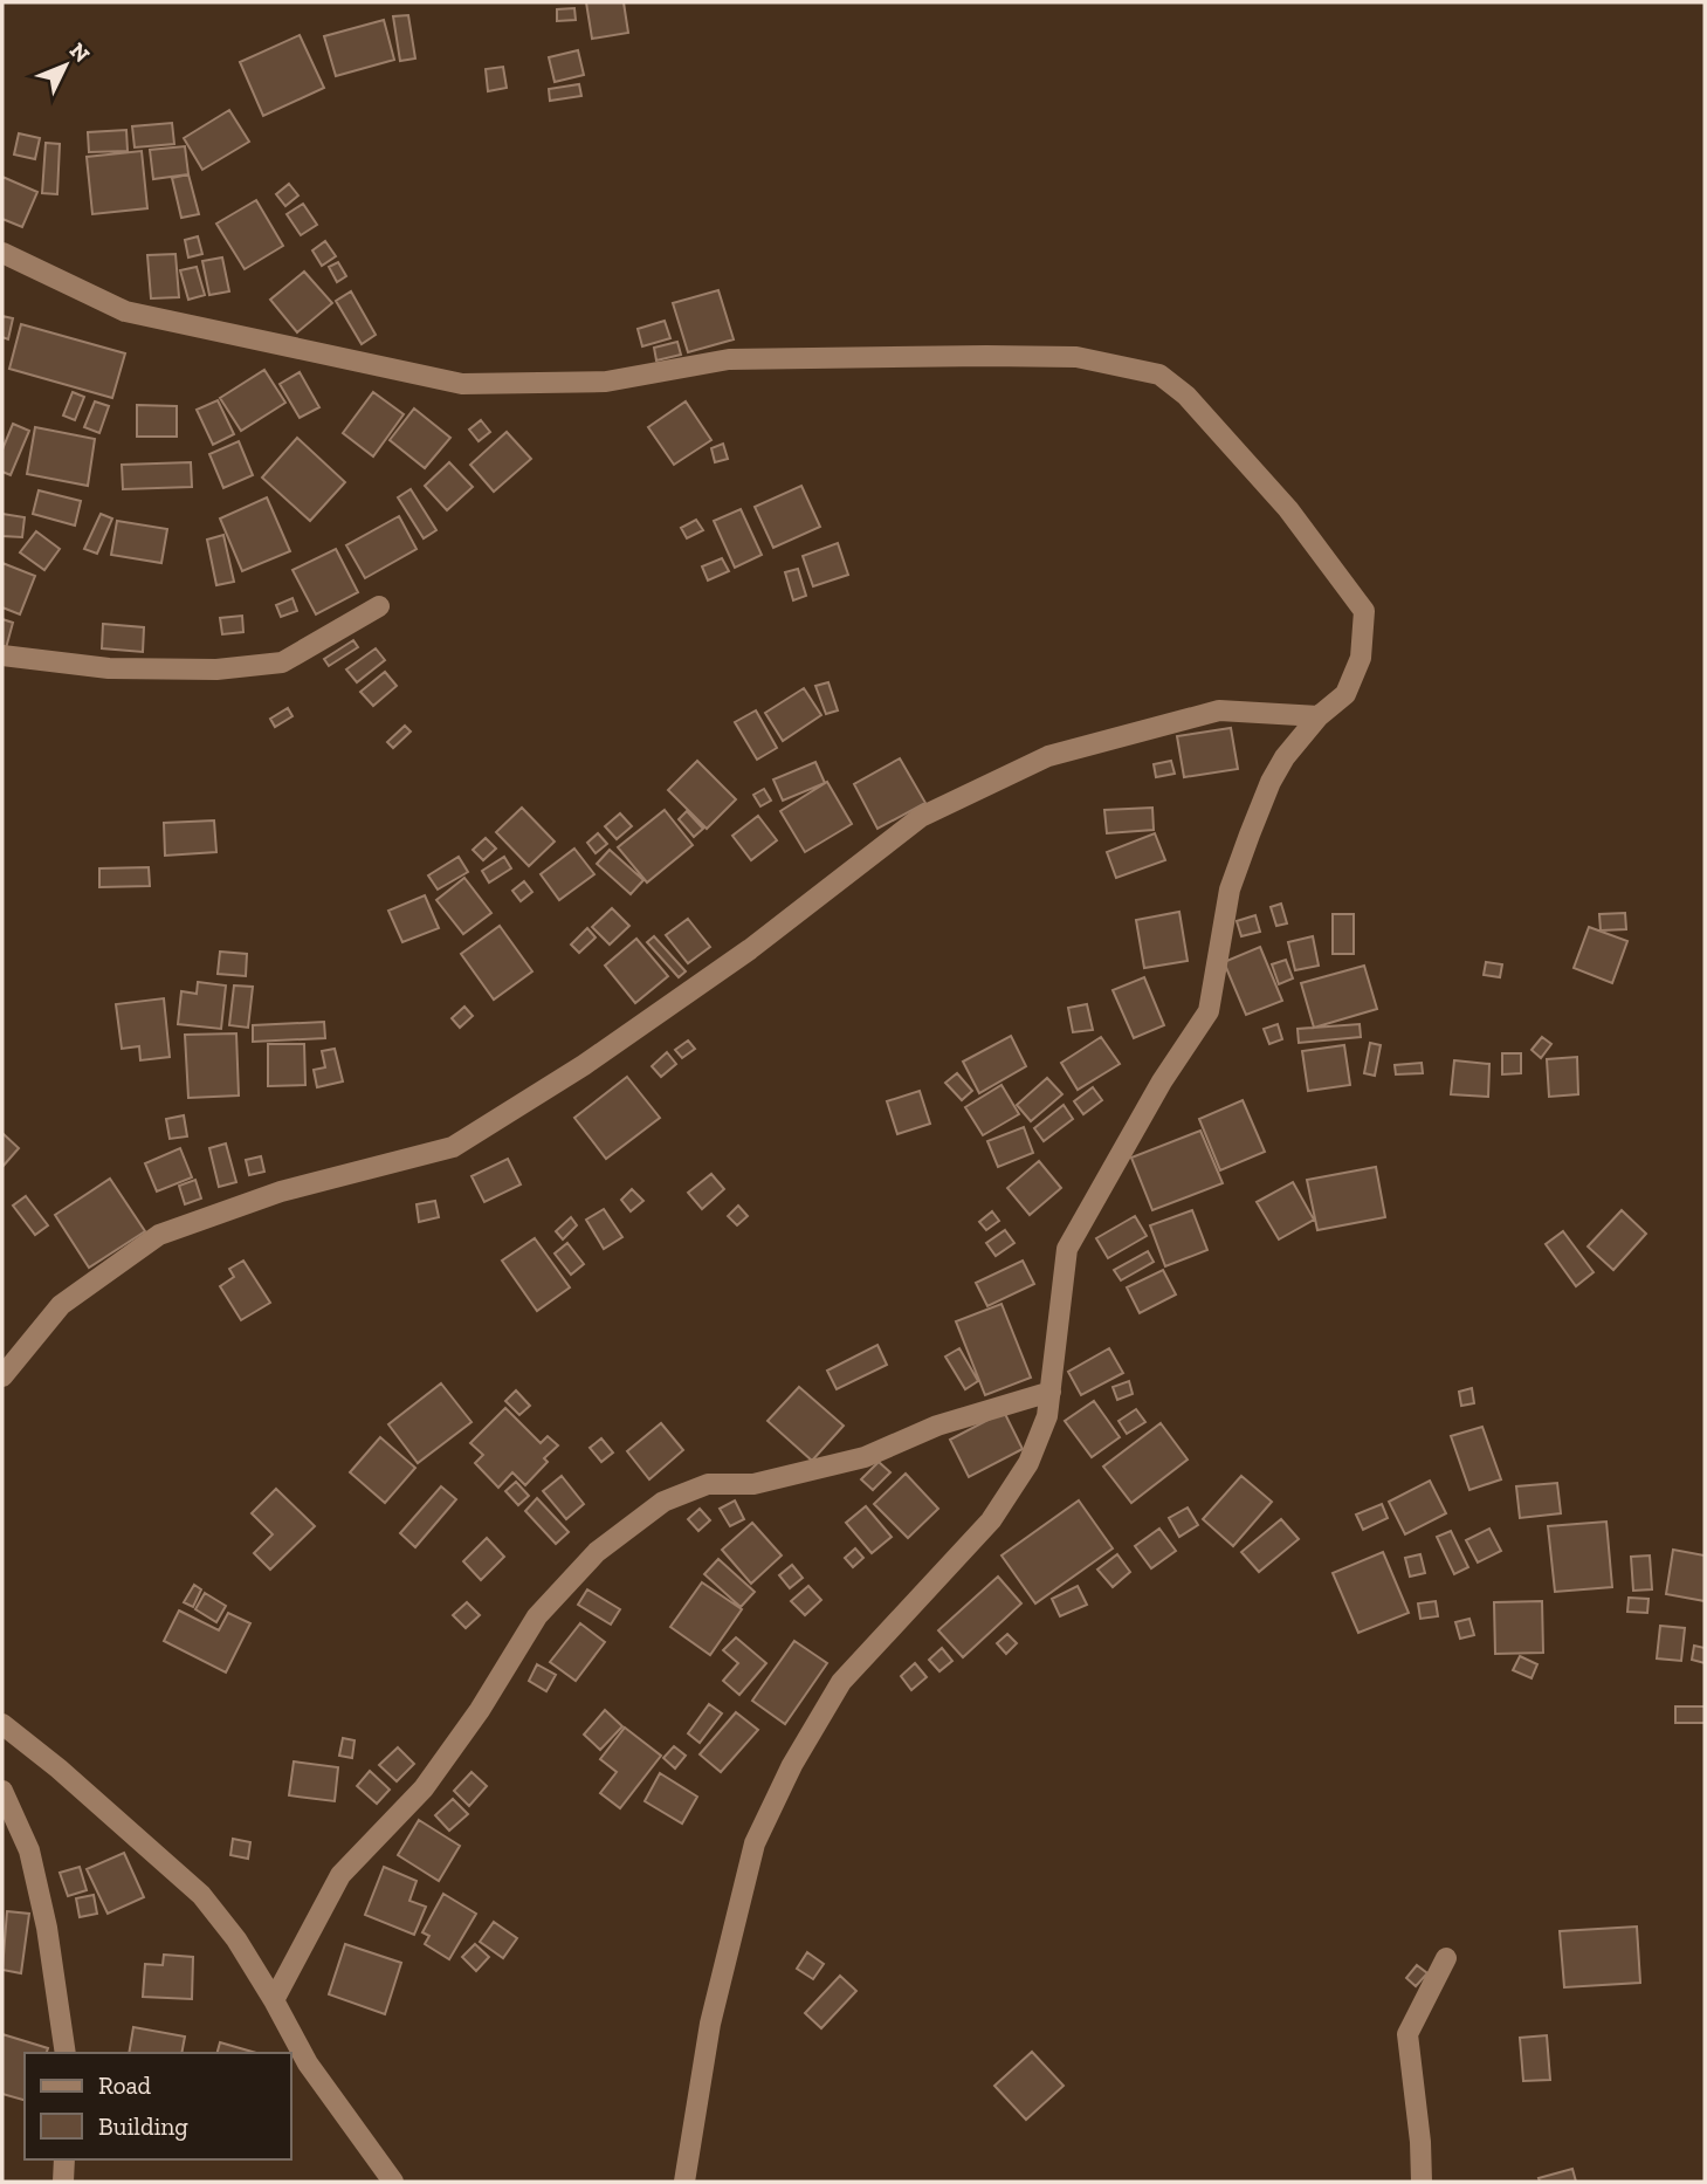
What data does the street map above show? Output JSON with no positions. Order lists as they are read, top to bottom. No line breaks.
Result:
{"legend":["Road","Building"],"north":"top right"}
